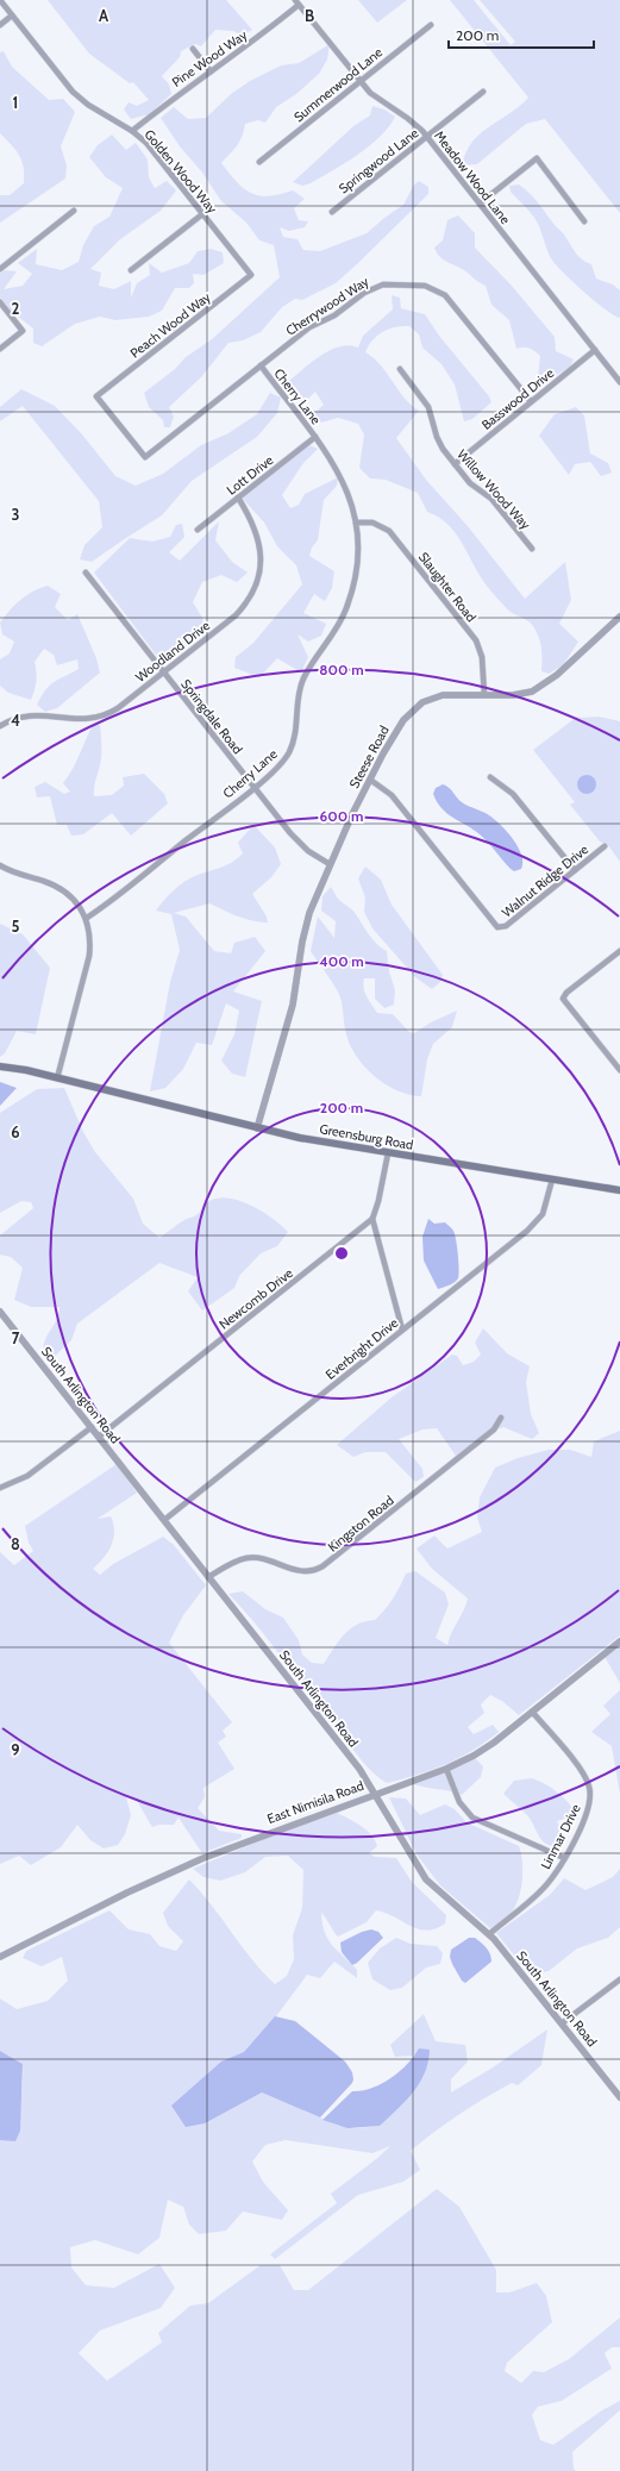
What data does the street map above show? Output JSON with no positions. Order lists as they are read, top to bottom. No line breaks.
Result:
{"streets":{"main road":["Greensburg Road"],"street":["Pine Wood Way","Summerwood Lane","Springwood Lane","Golden Wood Way","Meadow Wood Lane","Cherrywood Way","Peach Wood Way","Cherry Lane","Basswood Drive","Lott Drive","Willow Wood Way","Slaughter Road","Woodland Drive","Springdale Road","Steese Road","Walnut Ridge Drive","Newcomb Drive","Everbright Drive","South Arlington Road","Kingston Road","East Nimisila Road","Linmar Drive"]},"crossings":[["Pine Wood Way","Golden Wood Way"],["Pine Wood Way","Meadow Wood Lane"],["Summerwood Lane","Meadow Wood Lane"],["Springwood Lane","Meadow Wood Lane"],["Golden Wood Way","Peach Wood Way"],["Meadow Wood Lane","Basswood Drive"],["Cherrywood Way","Peach Wood Way"],["Cherrywood Way","Cherry Lane"],["Cherrywood Way","Basswood Drive"],["Cherry Lane","Lott Drive"],["Cherry Lane","Slaughter Road"],["Cherry Lane","Springdale Road"],["Basswood Drive","Willow Wood Way"],["Lott Drive","Woodland Drive"],["Slaughter Road","Steese Road"],["Woodland Drive","Springdale Road"],["Springdale Road","Steese Road"],["Steese Road","Walnut Ridge Drive"],["Steese Road","Greensburg Road"],["Greensburg Road","Everbright Drive"],["Newcomb Drive","South Arlington Road"],["Everbright Drive","South Arlington Road"],["South Arlington Road","Kingston Road"],["South Arlington Road","East Nimisila Road"],["South Arlington Road","Linmar Drive"],["East Nimisila Road","Linmar Drive"]],"scale_bar":"200 m","grid":{"columns":["A","B"],"rows":["1","2","3","4","5","6","7","8","9"]},"rings":["800 m","600 m","400 m","200 m"]}
